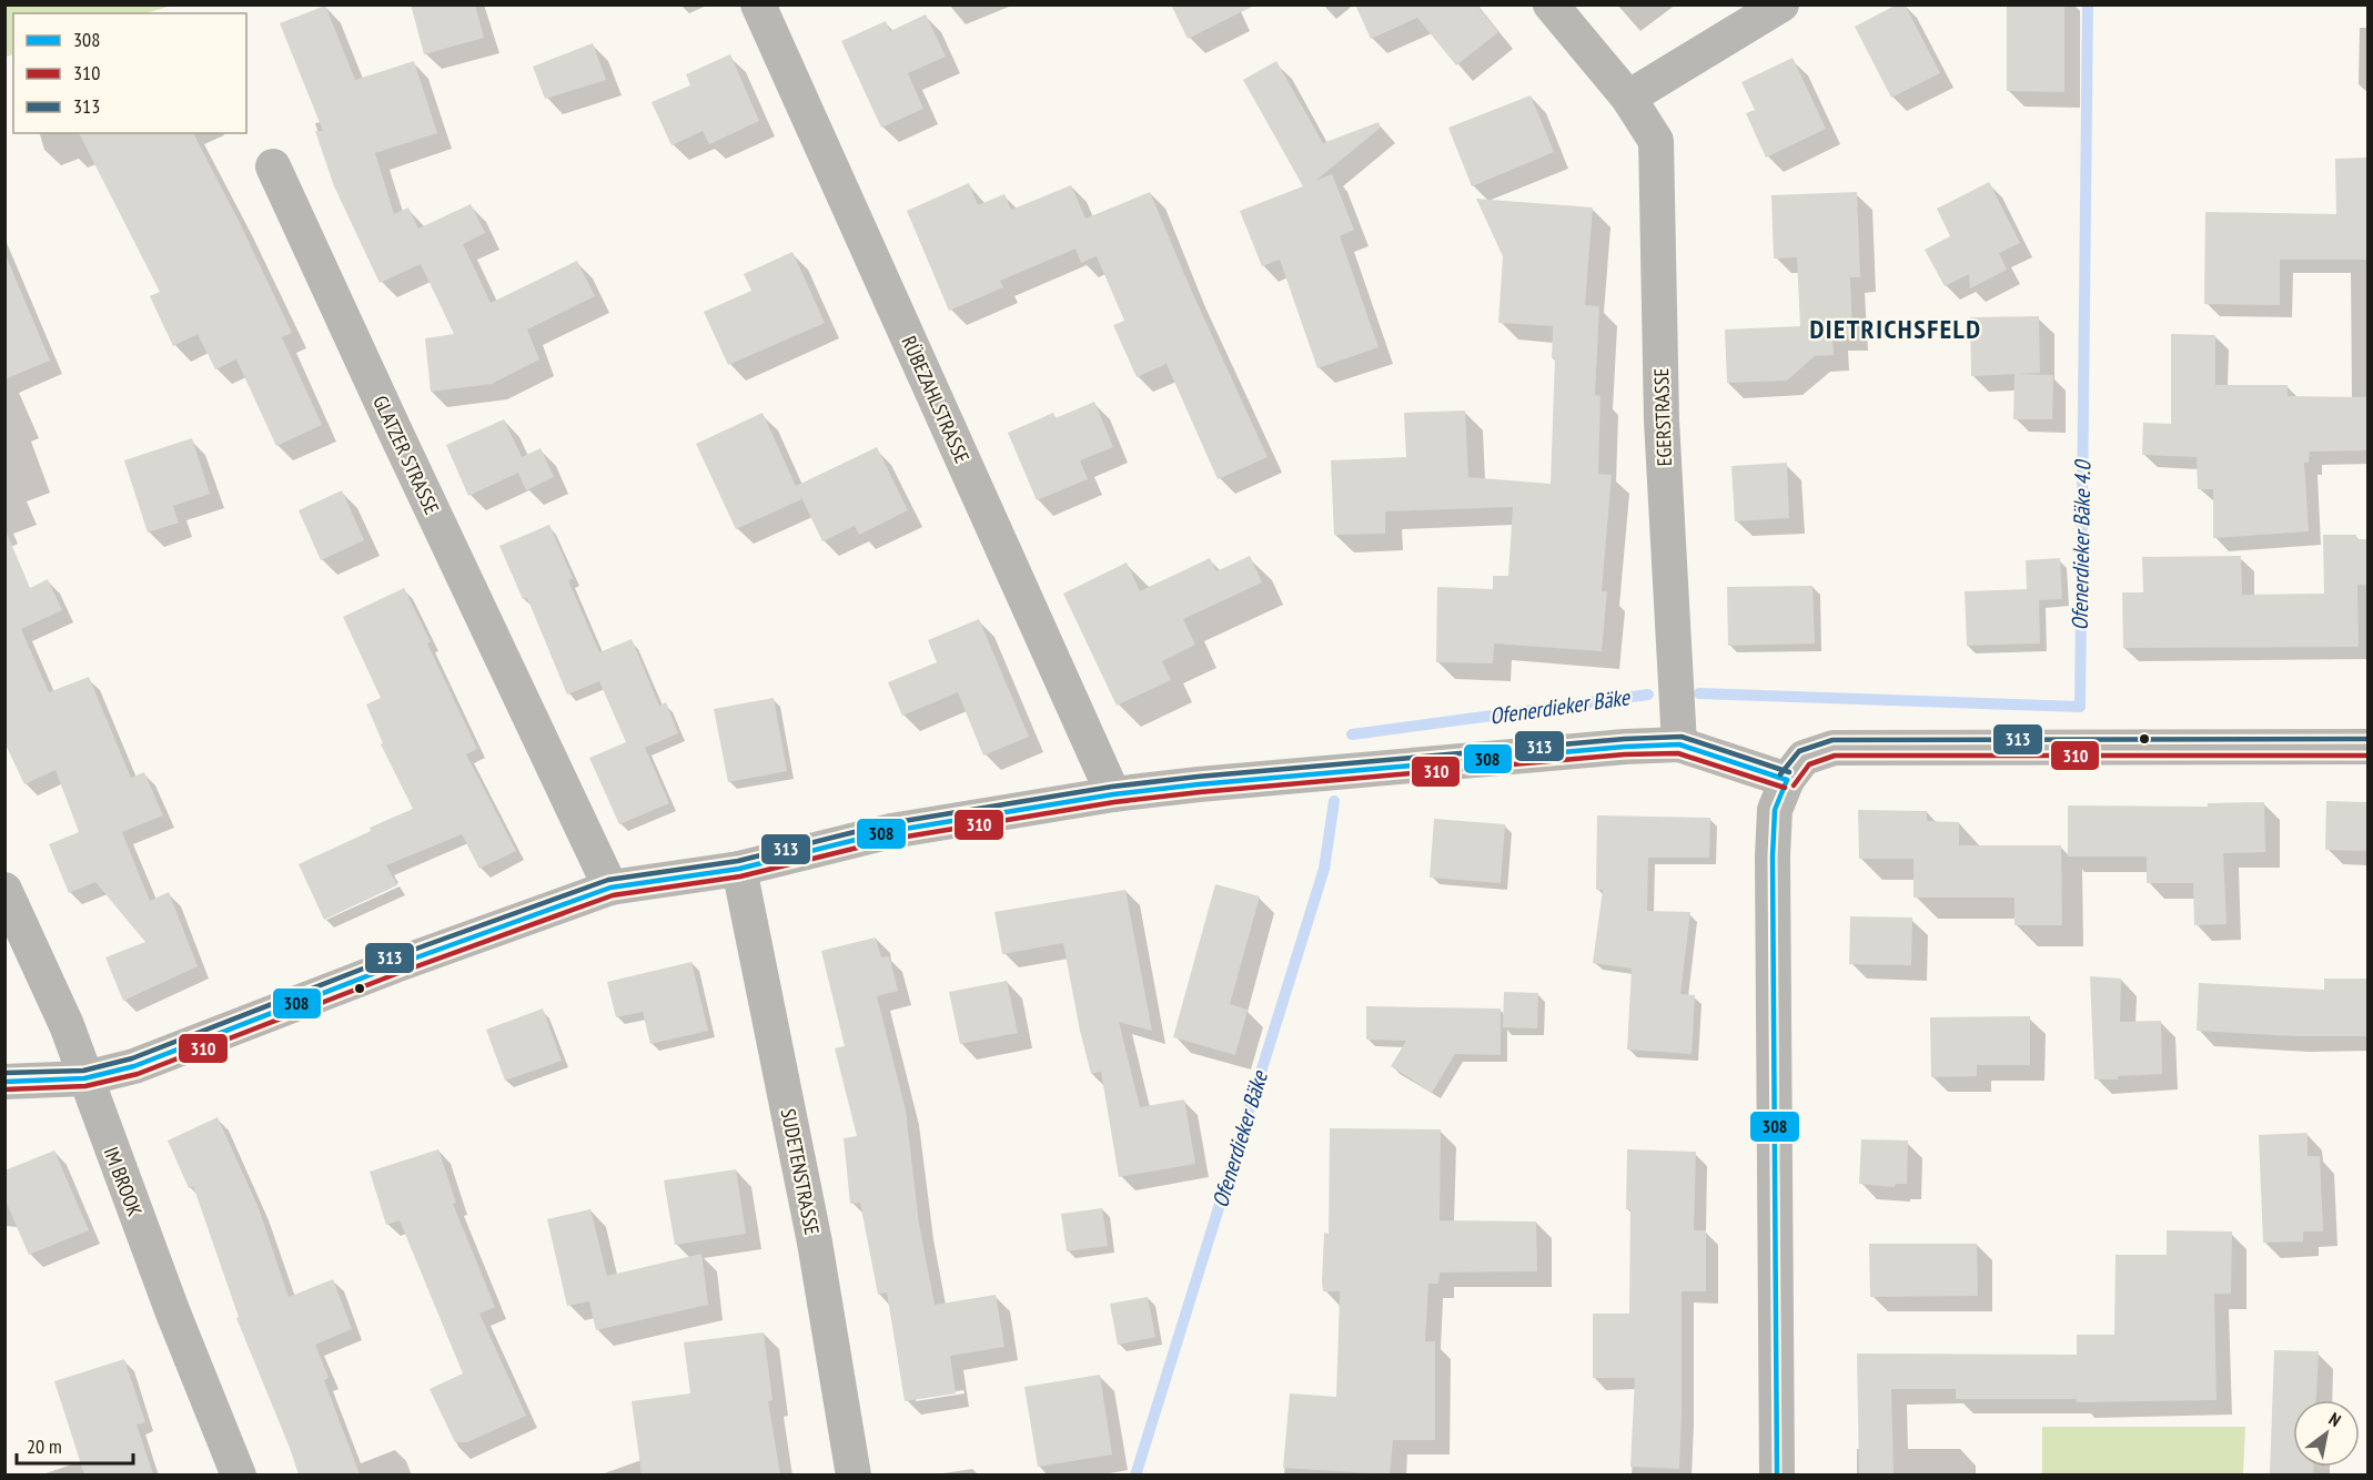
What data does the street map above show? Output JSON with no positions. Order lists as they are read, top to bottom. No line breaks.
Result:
{"streets":{"street":["RÜBEZAHLSTRASSE","EGERSTRASSE","GLATZER STRASSE","SUDETENSTRASSE","IM BROOK"]},"districts":["DIETRICHSFELD"],"water":["Ofenerdieker Bäke 4.0","Ofenerdieker Bäke"],"lines":["transit line 313","transit line 308","transit line 310"],"legend":["308","310","313"],"scale_bar":"20 m","north":"top right"}
